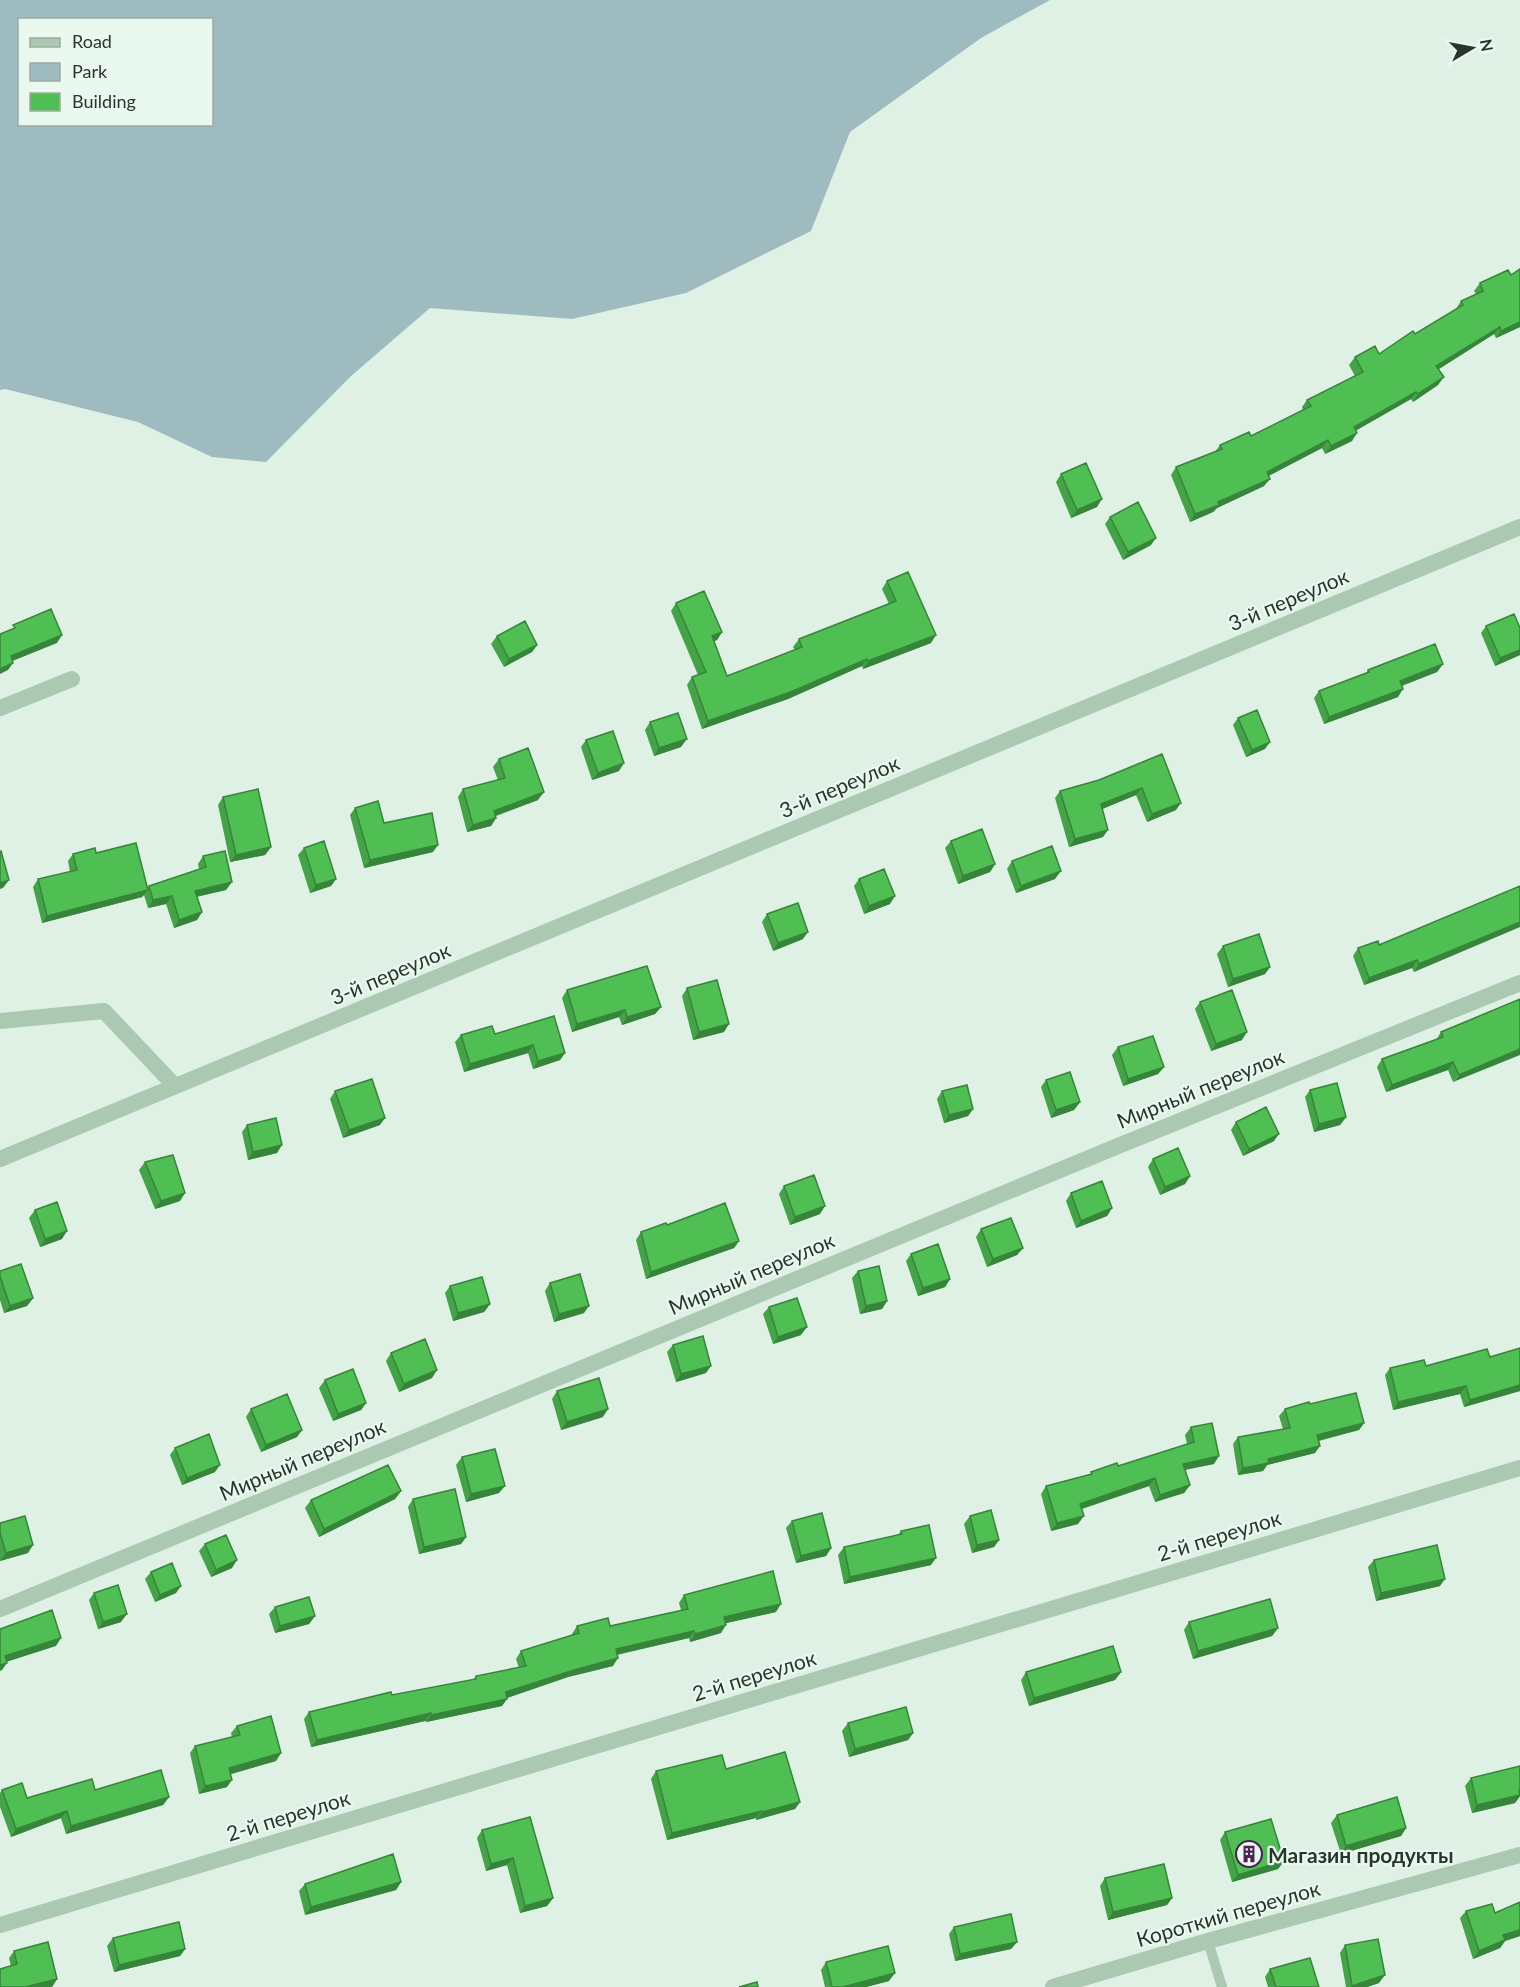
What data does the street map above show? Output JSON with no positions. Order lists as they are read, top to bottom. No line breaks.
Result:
{"streets":{"street":["3-й переулок","Мирный переулок","2-й переулок","Короткий переулок"]},"places":{"building":["Магазин продукты"]},"legend":["Road","Park","Building"],"north":"right"}
